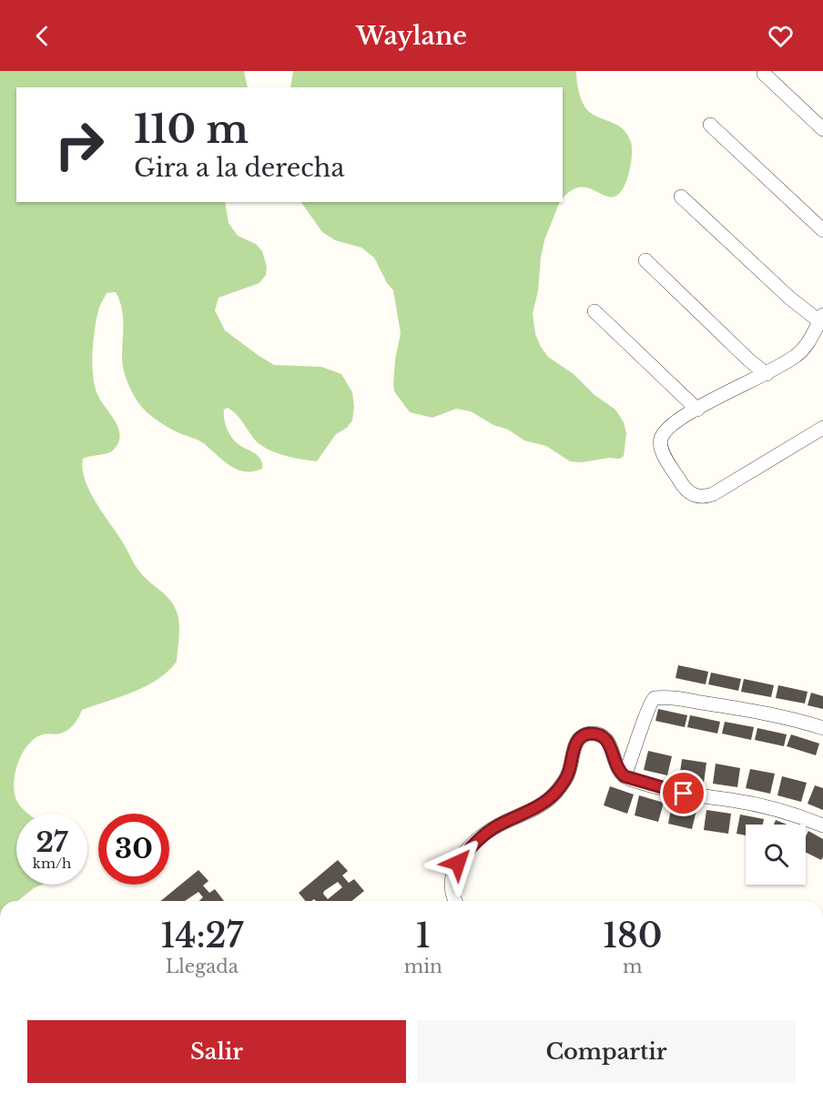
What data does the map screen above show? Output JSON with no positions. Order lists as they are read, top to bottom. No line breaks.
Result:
{"page":{"header":"Waylane","turn":["110 m","Gira a la derecha"],"speed":"27 km/h","limit":"30","eta":["14:27","Llegada","1","min","180","m"],"buttons":["Salir","Compartir"]}}
